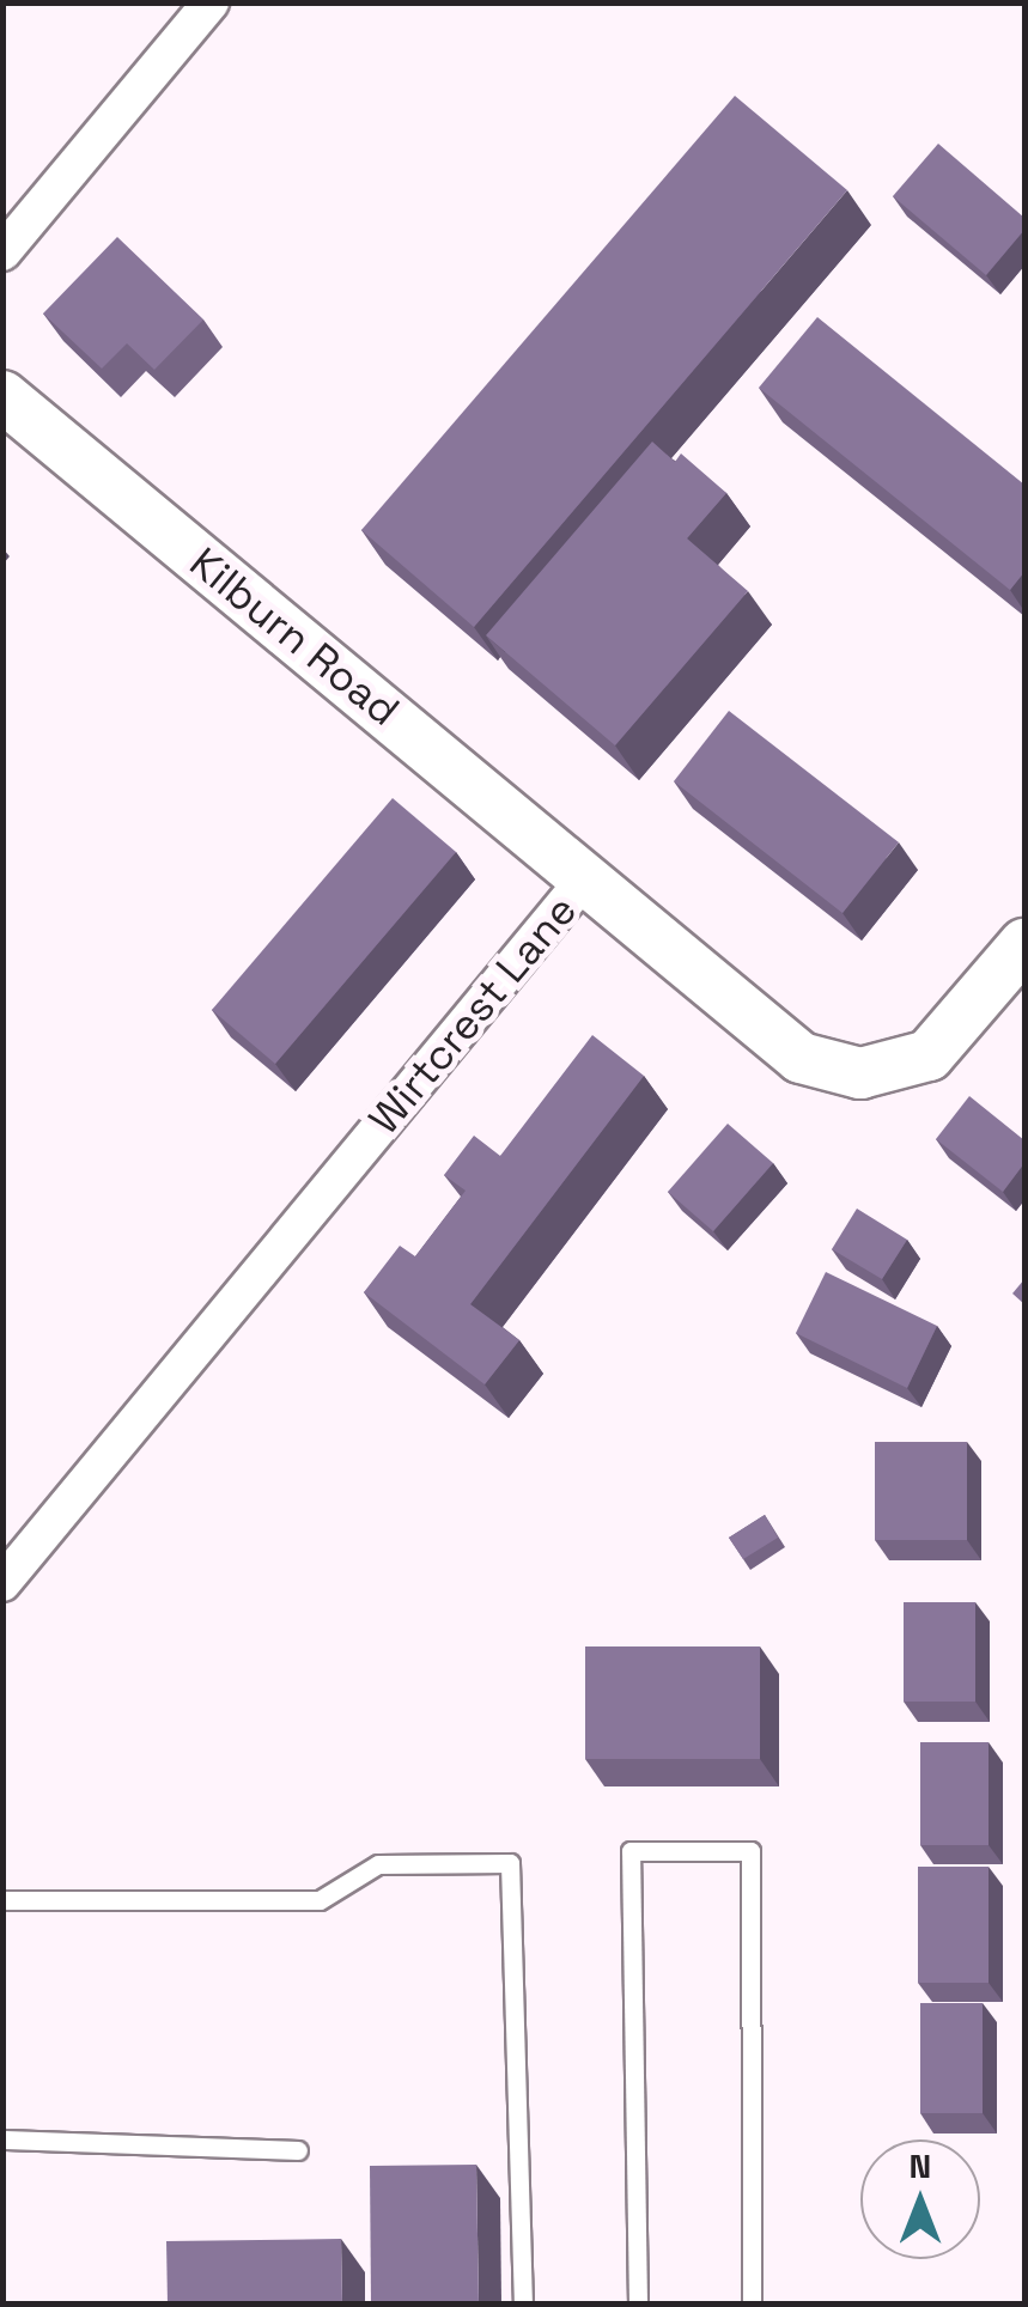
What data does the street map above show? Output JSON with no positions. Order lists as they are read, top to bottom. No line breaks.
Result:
{"streets":{"street":["Kilburn Road","Wirtcrest Lane"]},"crossings":[["Kilburn Road","Wirtcrest Lane"]],"north":"top"}
